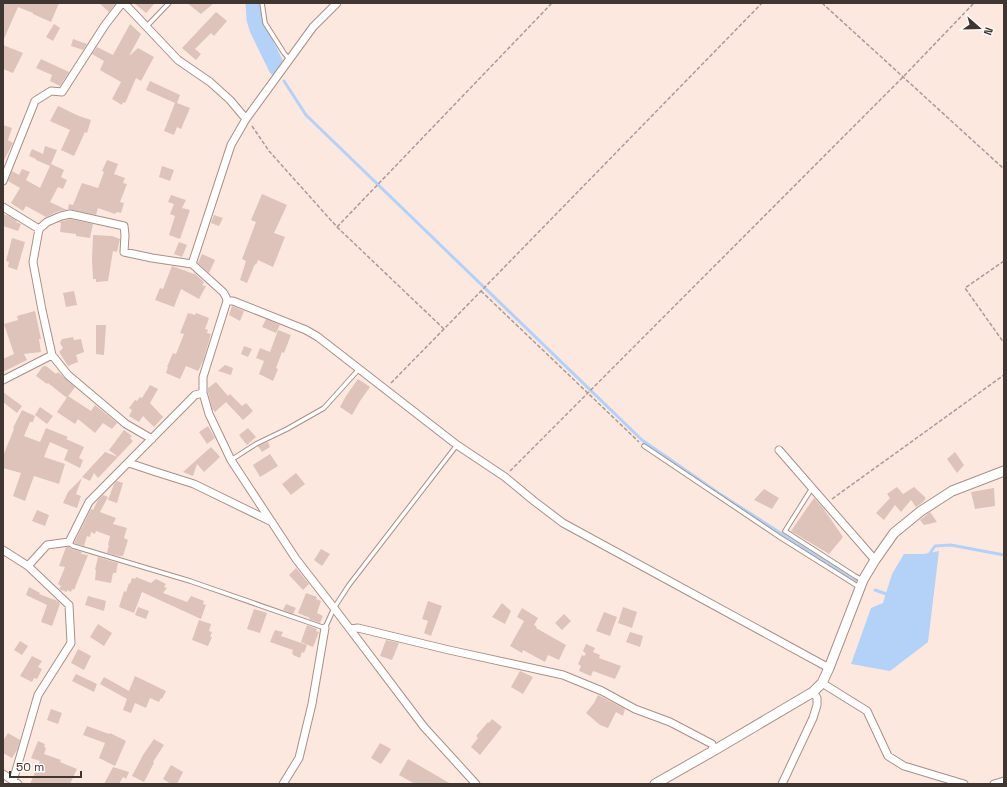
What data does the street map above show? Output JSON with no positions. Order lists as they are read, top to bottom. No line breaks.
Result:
{"scale_bar":"50 m","north":"right"}
